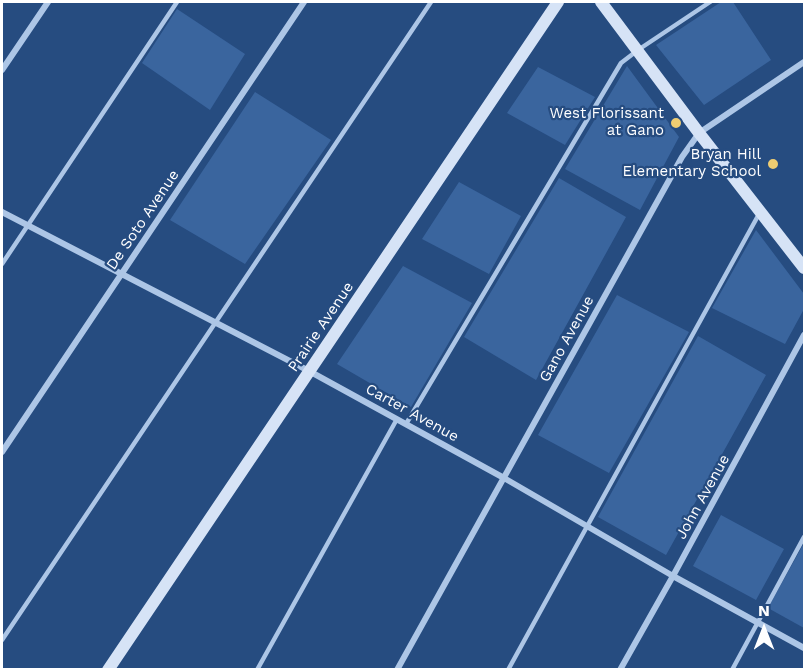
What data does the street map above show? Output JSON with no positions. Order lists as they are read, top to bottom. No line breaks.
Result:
{"streets":{"street":["De Soto Avenue","Prairie Avenue","Gano Avenue","Carter Avenue","John Avenue"]},"crossings":[["De Soto Avenue","Carter Avenue"],["Prairie Avenue","Carter Avenue"],["Gano Avenue","Carter Avenue"],["Carter Avenue","John Avenue"]],"places":["West Florissant at Gano","Bryan Hill Elementary School"],"north":"top"}
